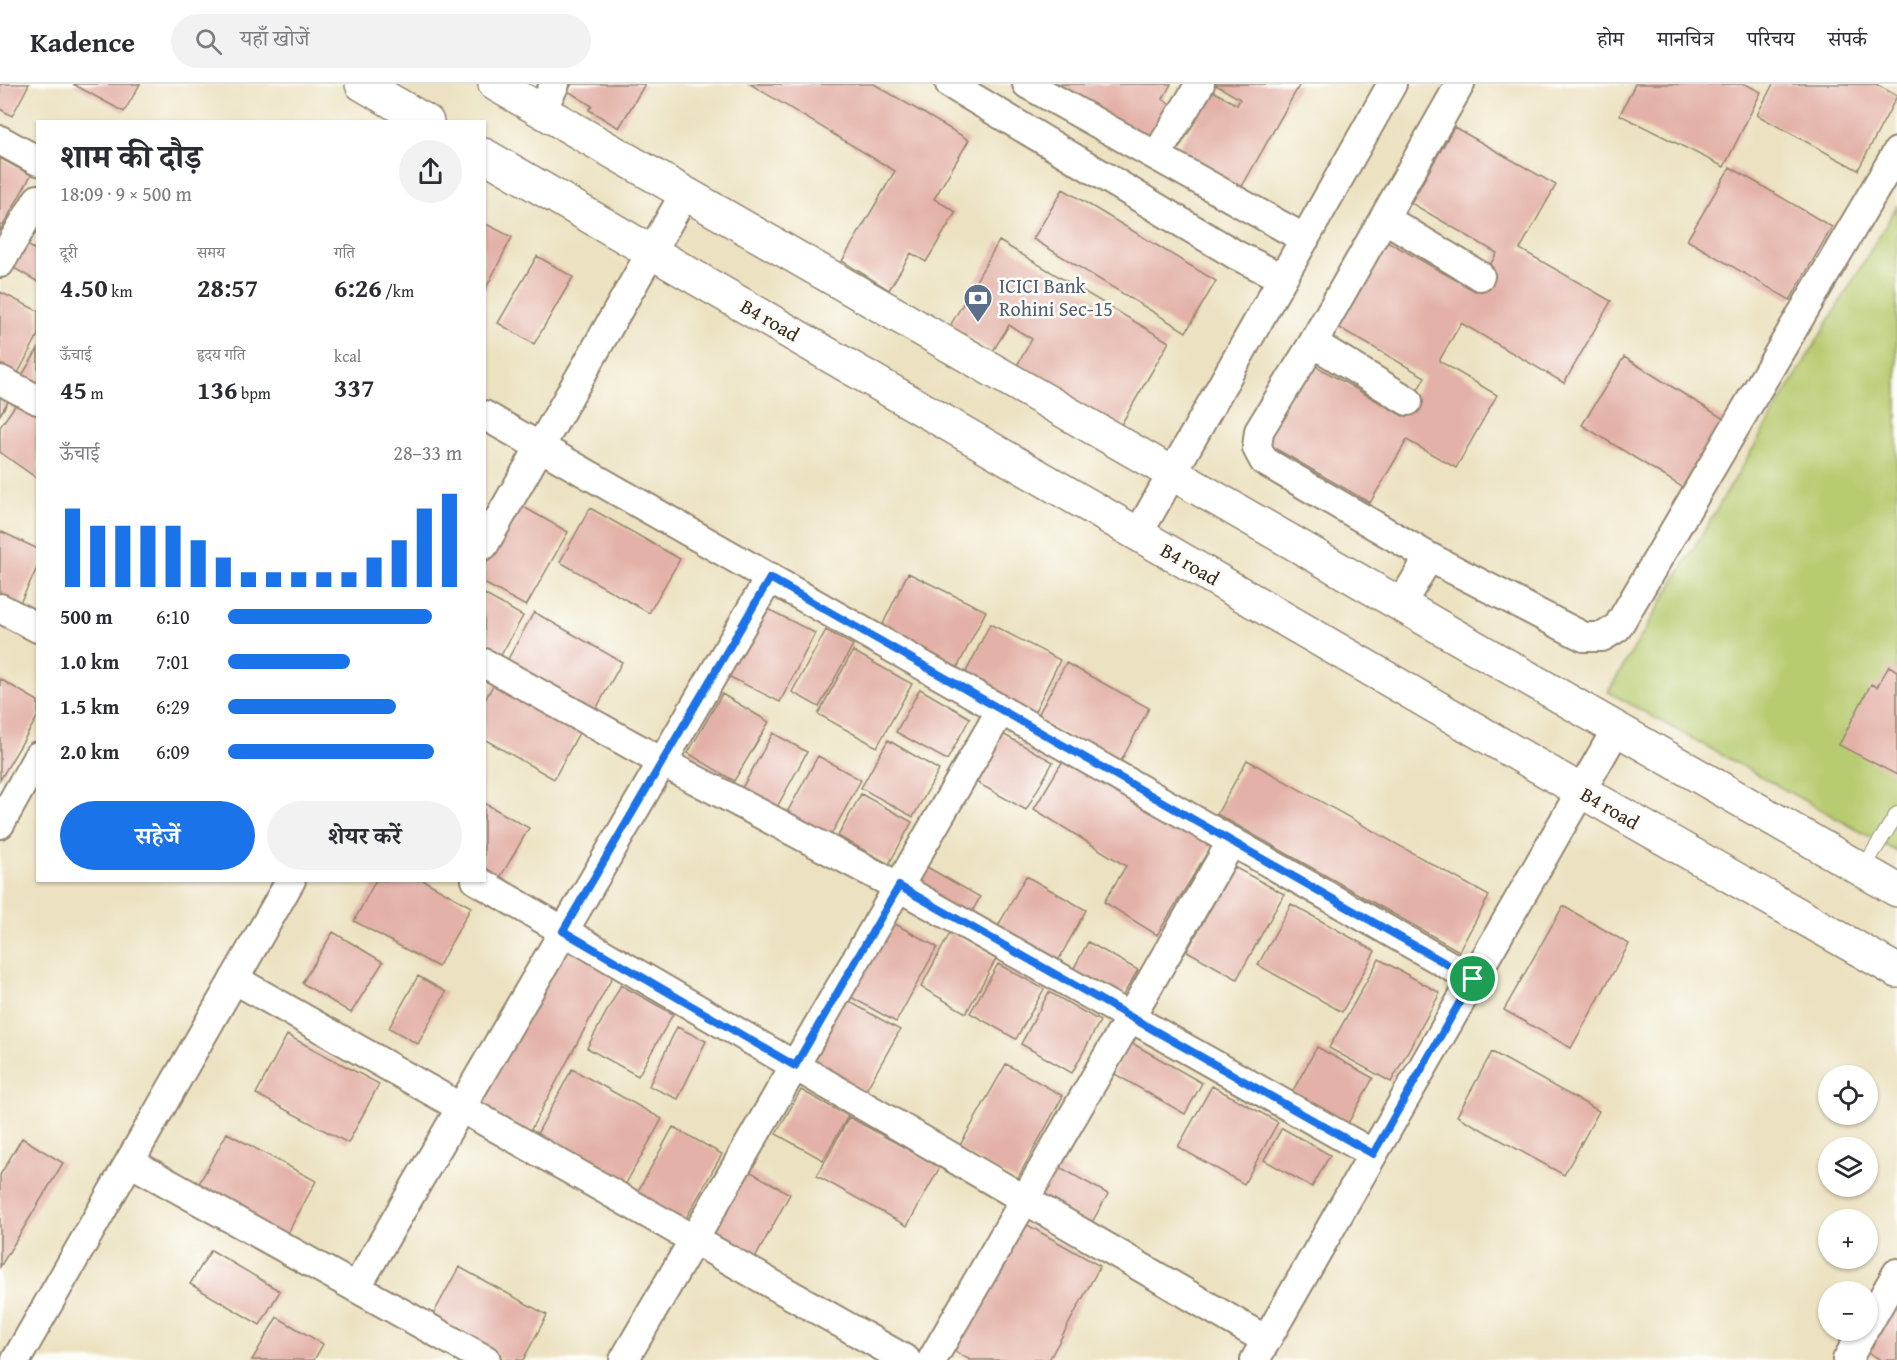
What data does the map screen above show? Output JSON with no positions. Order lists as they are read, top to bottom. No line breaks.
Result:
{"streets":{"street":["B4 road"]},"places":{"bank":["ICICI Bank Rohini Sec-15"]},"page":{"header":"Kadence","search":"यहाँ खोजें","nav":["होम","मानचित्र","परिचय","संपर्क"],"heading":["शाम की दौड़","18:09 · 9 × 500 m"],"stats":[["दूरी","4.50 km"],["समय","28:57"],["गति","6:26 /km"],["ऊँचाई","45 m"],["हृदय गति","136 bpm"],["kcal","337"]],"chart":["ऊँचाई","28–33 m"],"list":[{"name":"500 m","note":"6:10"},{"name":"1.0 km","note":"7:01"},{"name":"1.5 km","note":"6:29"},{"name":"2.0 km","note":"6:09"}],"buttons":["सहेजें","शेयर करें"],"map_buttons":["+","−"]}}
